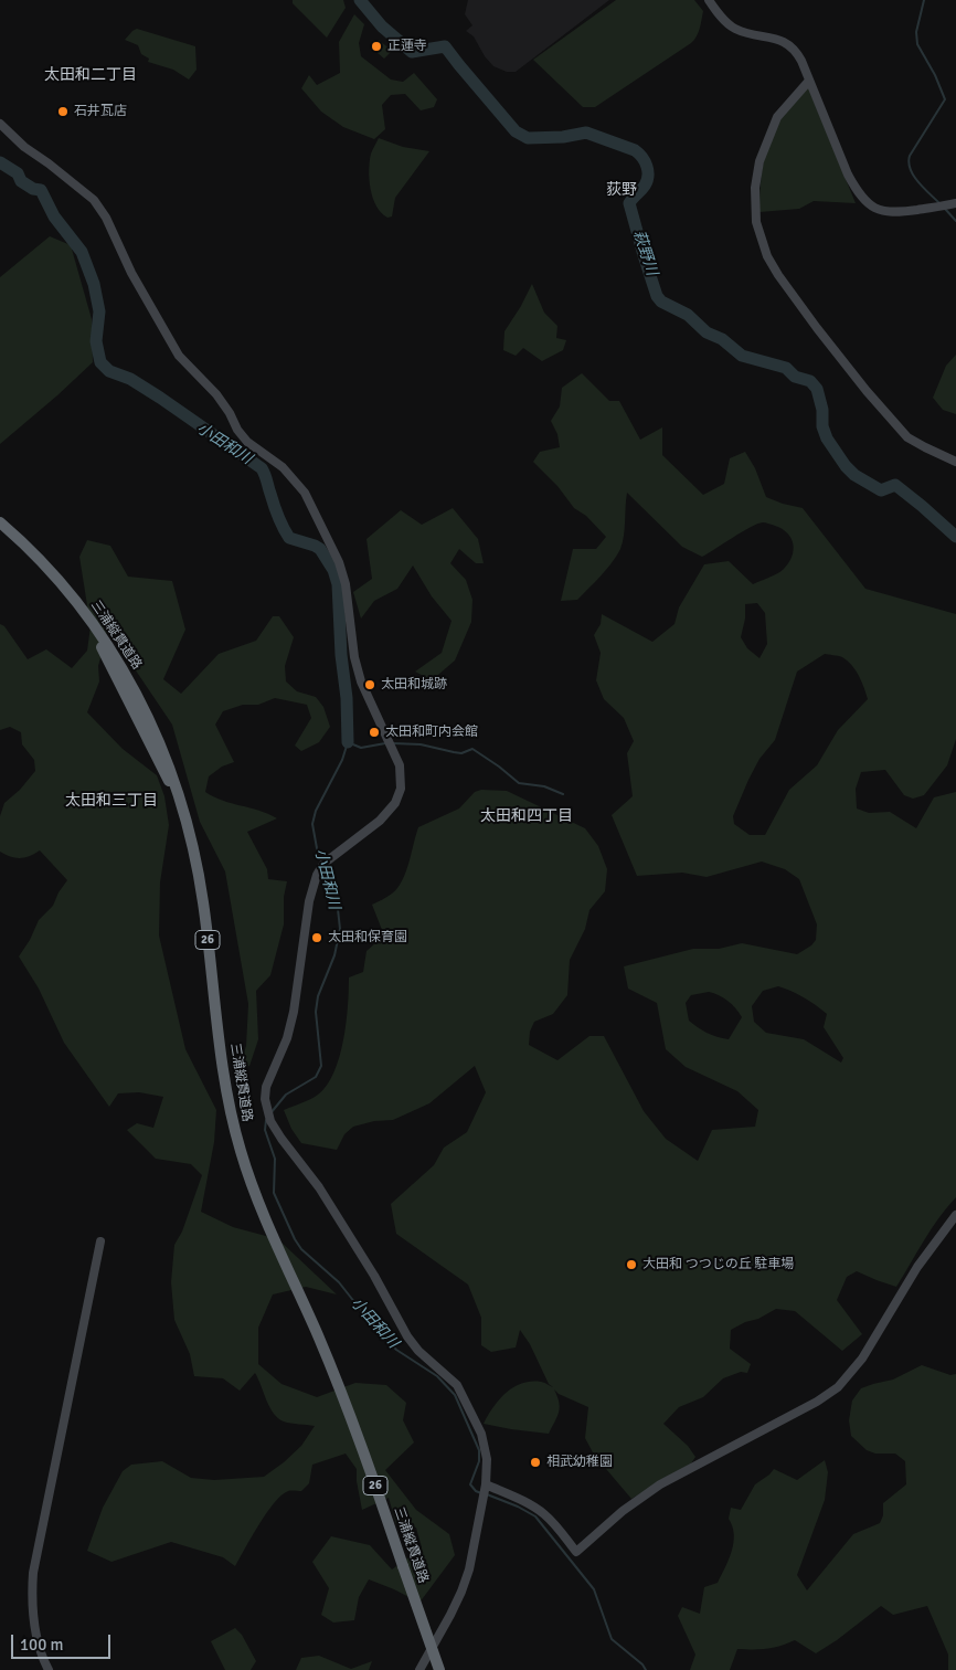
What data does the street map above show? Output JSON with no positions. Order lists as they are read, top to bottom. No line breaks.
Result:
{"streets":{"highway":["三浦縦貫道路","26"]},"districts":["太田和二丁目","荻野","太田和三丁目","太田和四丁目"],"water":["萩野川","小田和川"],"places":["正蓮寺","石井瓦店","太田和城跡","太田和町内会館","太田和保育園","大田和 つつじの丘 駐車場","相武幼稚園"],"scale_bar":"100 m"}
